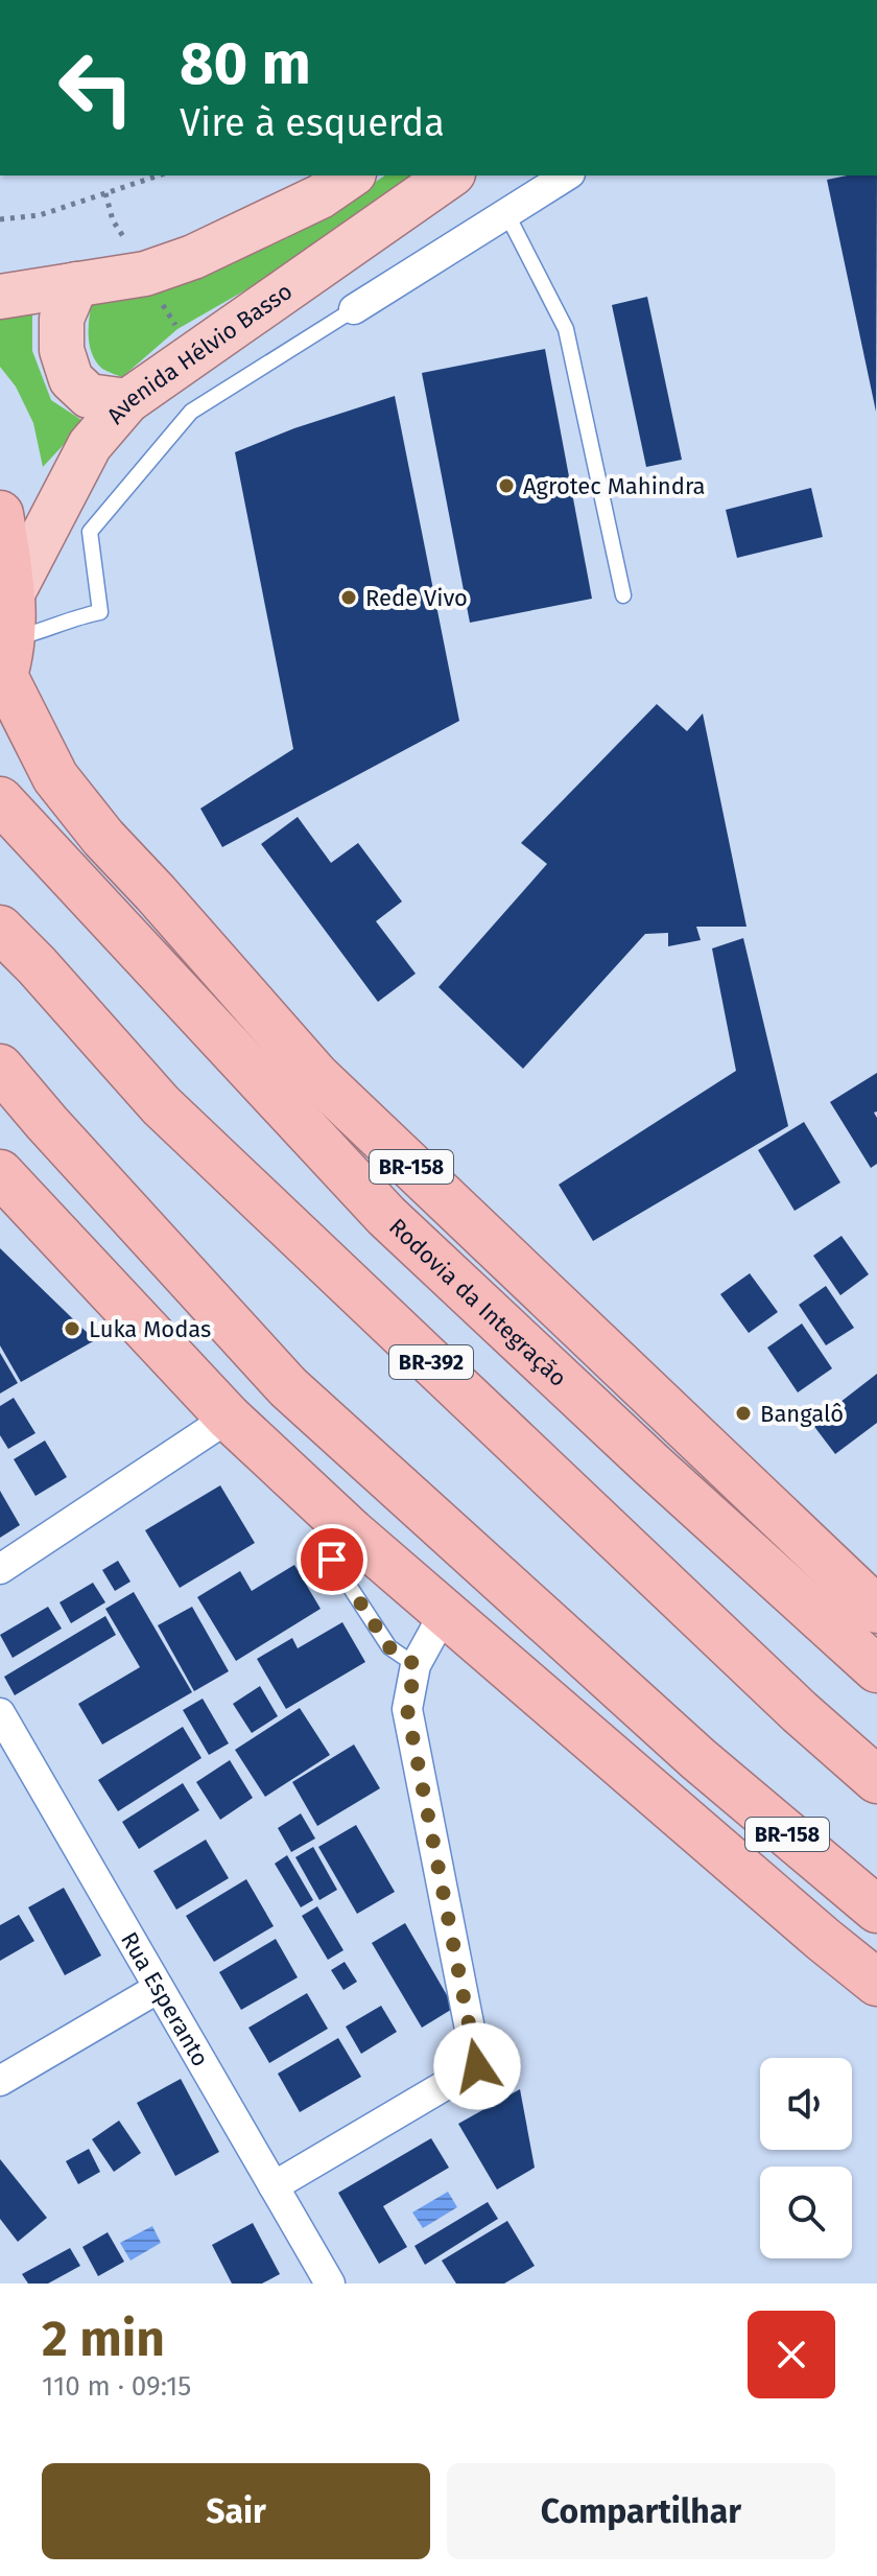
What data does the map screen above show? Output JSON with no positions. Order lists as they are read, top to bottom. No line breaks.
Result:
{"streets":{"highway":["BR-158","Rodovia da Integração","BR-392"],"main road":["Avenida Hélvio Basso"],"street":["Rua Esperanto"]},"crossings":[["Avenida Hélvio Basso","BR-158"]],"places":["Agrotec Mahindra","Rede Vivo","Luka Modas","Bangalô"],"page":{"turn":["80 m","Vire à esquerda"],"heading":["2 min","110 m · 09:15"],"buttons":["Sair","Compartilhar"]}}
